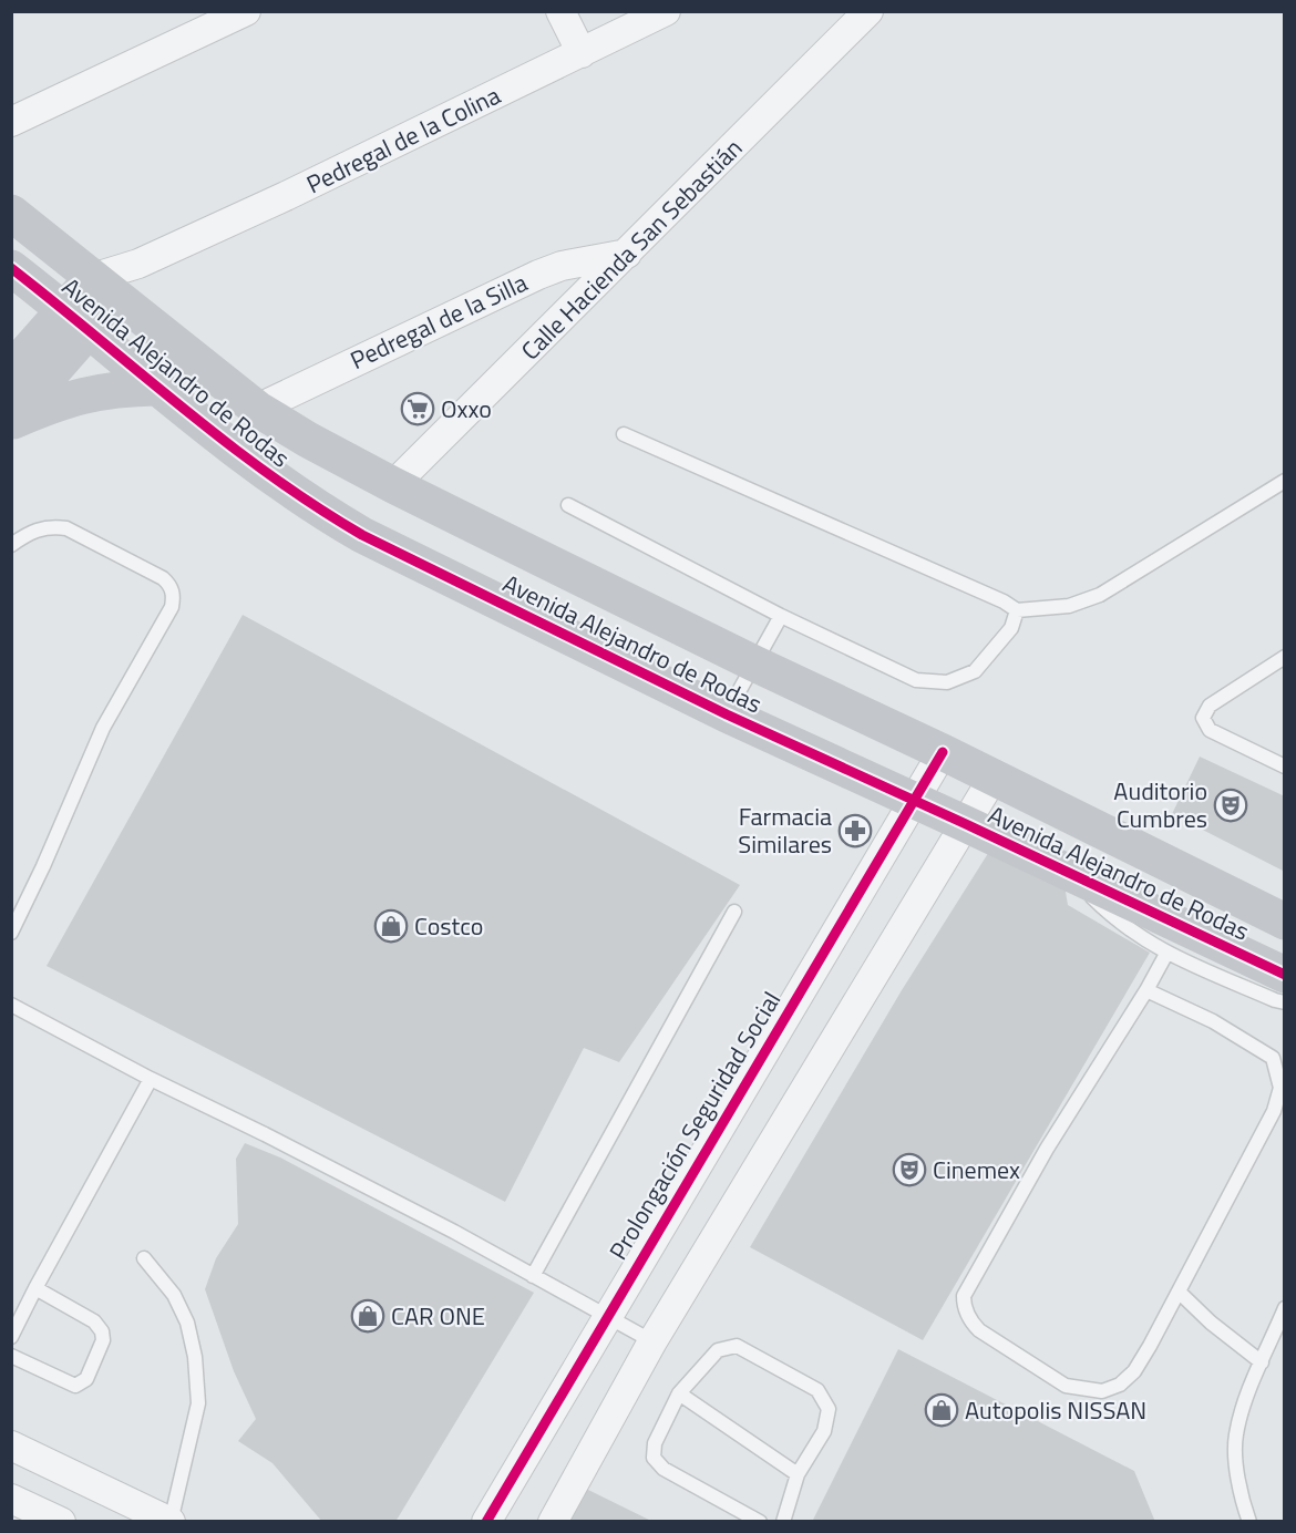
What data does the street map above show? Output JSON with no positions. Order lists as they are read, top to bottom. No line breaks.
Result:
{"streets":{"street":["Pedregal de la Colina","Calle Hacienda San Sebastián","Pedregal de la Silla","Avenida Alejandro de Rodas","Prolongación Seguridad Social"]},"crossings":[["Pedregal de la Colina","Avenida Alejandro de Rodas"],["Calle Hacienda San Sebastián","Pedregal de la Silla"],["Calle Hacienda San Sebastián","Avenida Alejandro de Rodas"],["Pedregal de la Silla","Avenida Alejandro de Rodas"],["Avenida Alejandro de Rodas","Prolongación Seguridad Social"]],"places":{"supermarket":["Oxxo"],"theatre":["Auditorio Cumbres","Cinemex"],"pharmacy":["Farmacia Similares"],"shop":["Costco","CAR ONE","Autopolis NISSAN"]}}
